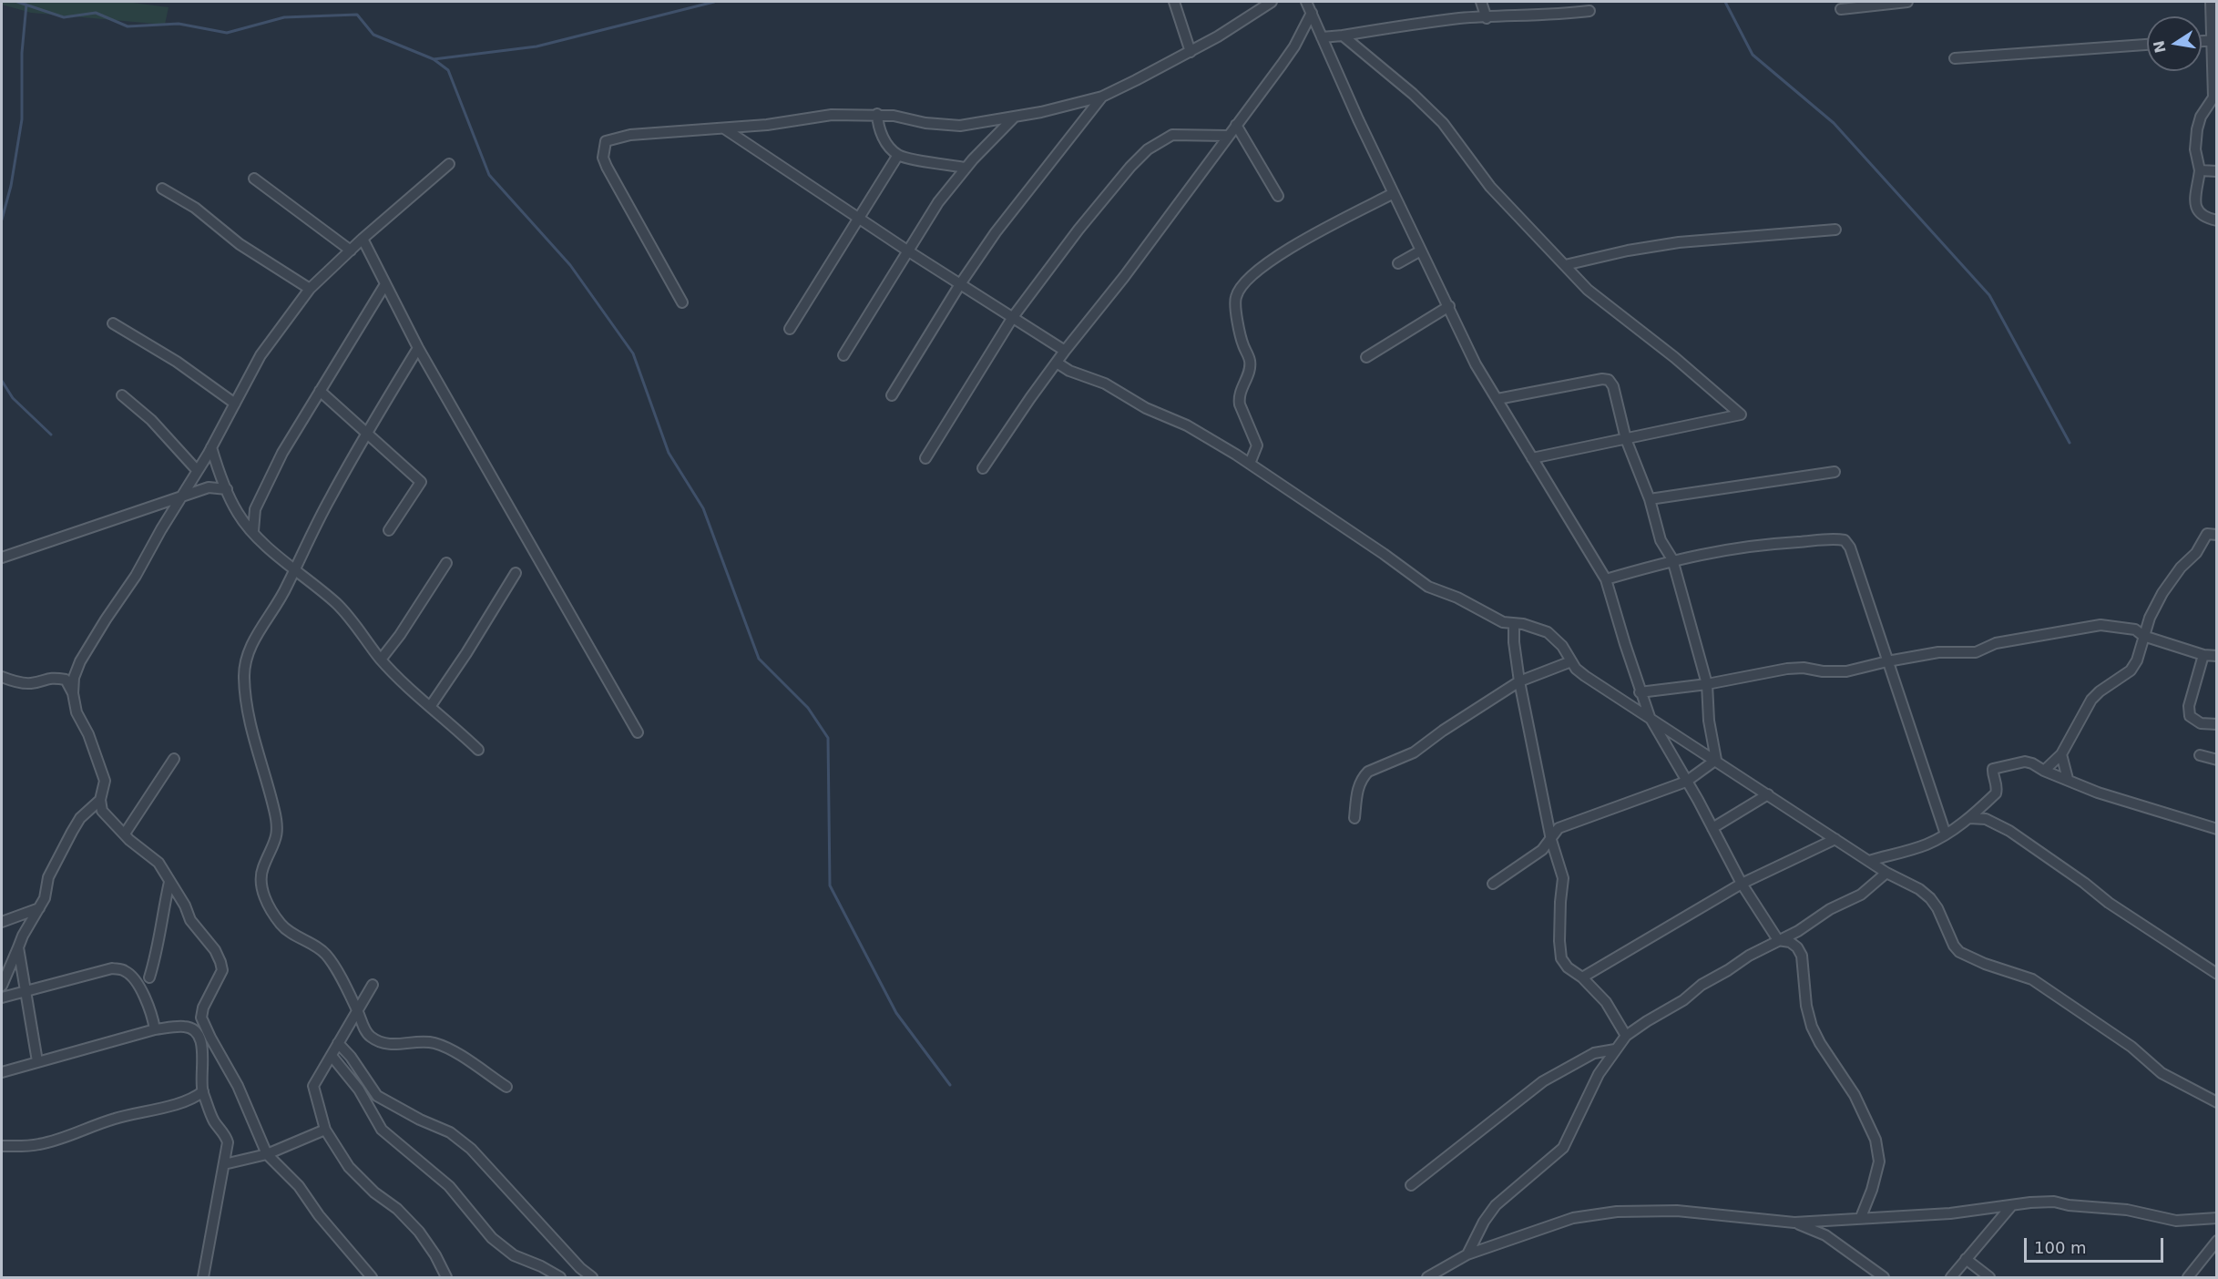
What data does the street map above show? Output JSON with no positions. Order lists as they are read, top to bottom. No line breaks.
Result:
{"scale_bar":"100 m","north":"left"}
